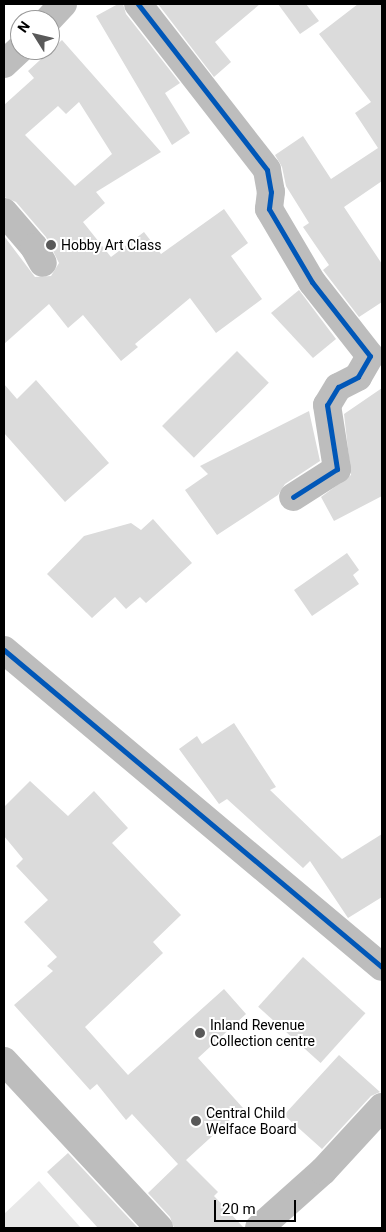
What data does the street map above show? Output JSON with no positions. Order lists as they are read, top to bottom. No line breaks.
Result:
{"places":["Hobby Art Class","Inland Revenue Collection centre","Central Child Welface Board"],"scale_bar":"20 m","north":"top left"}
